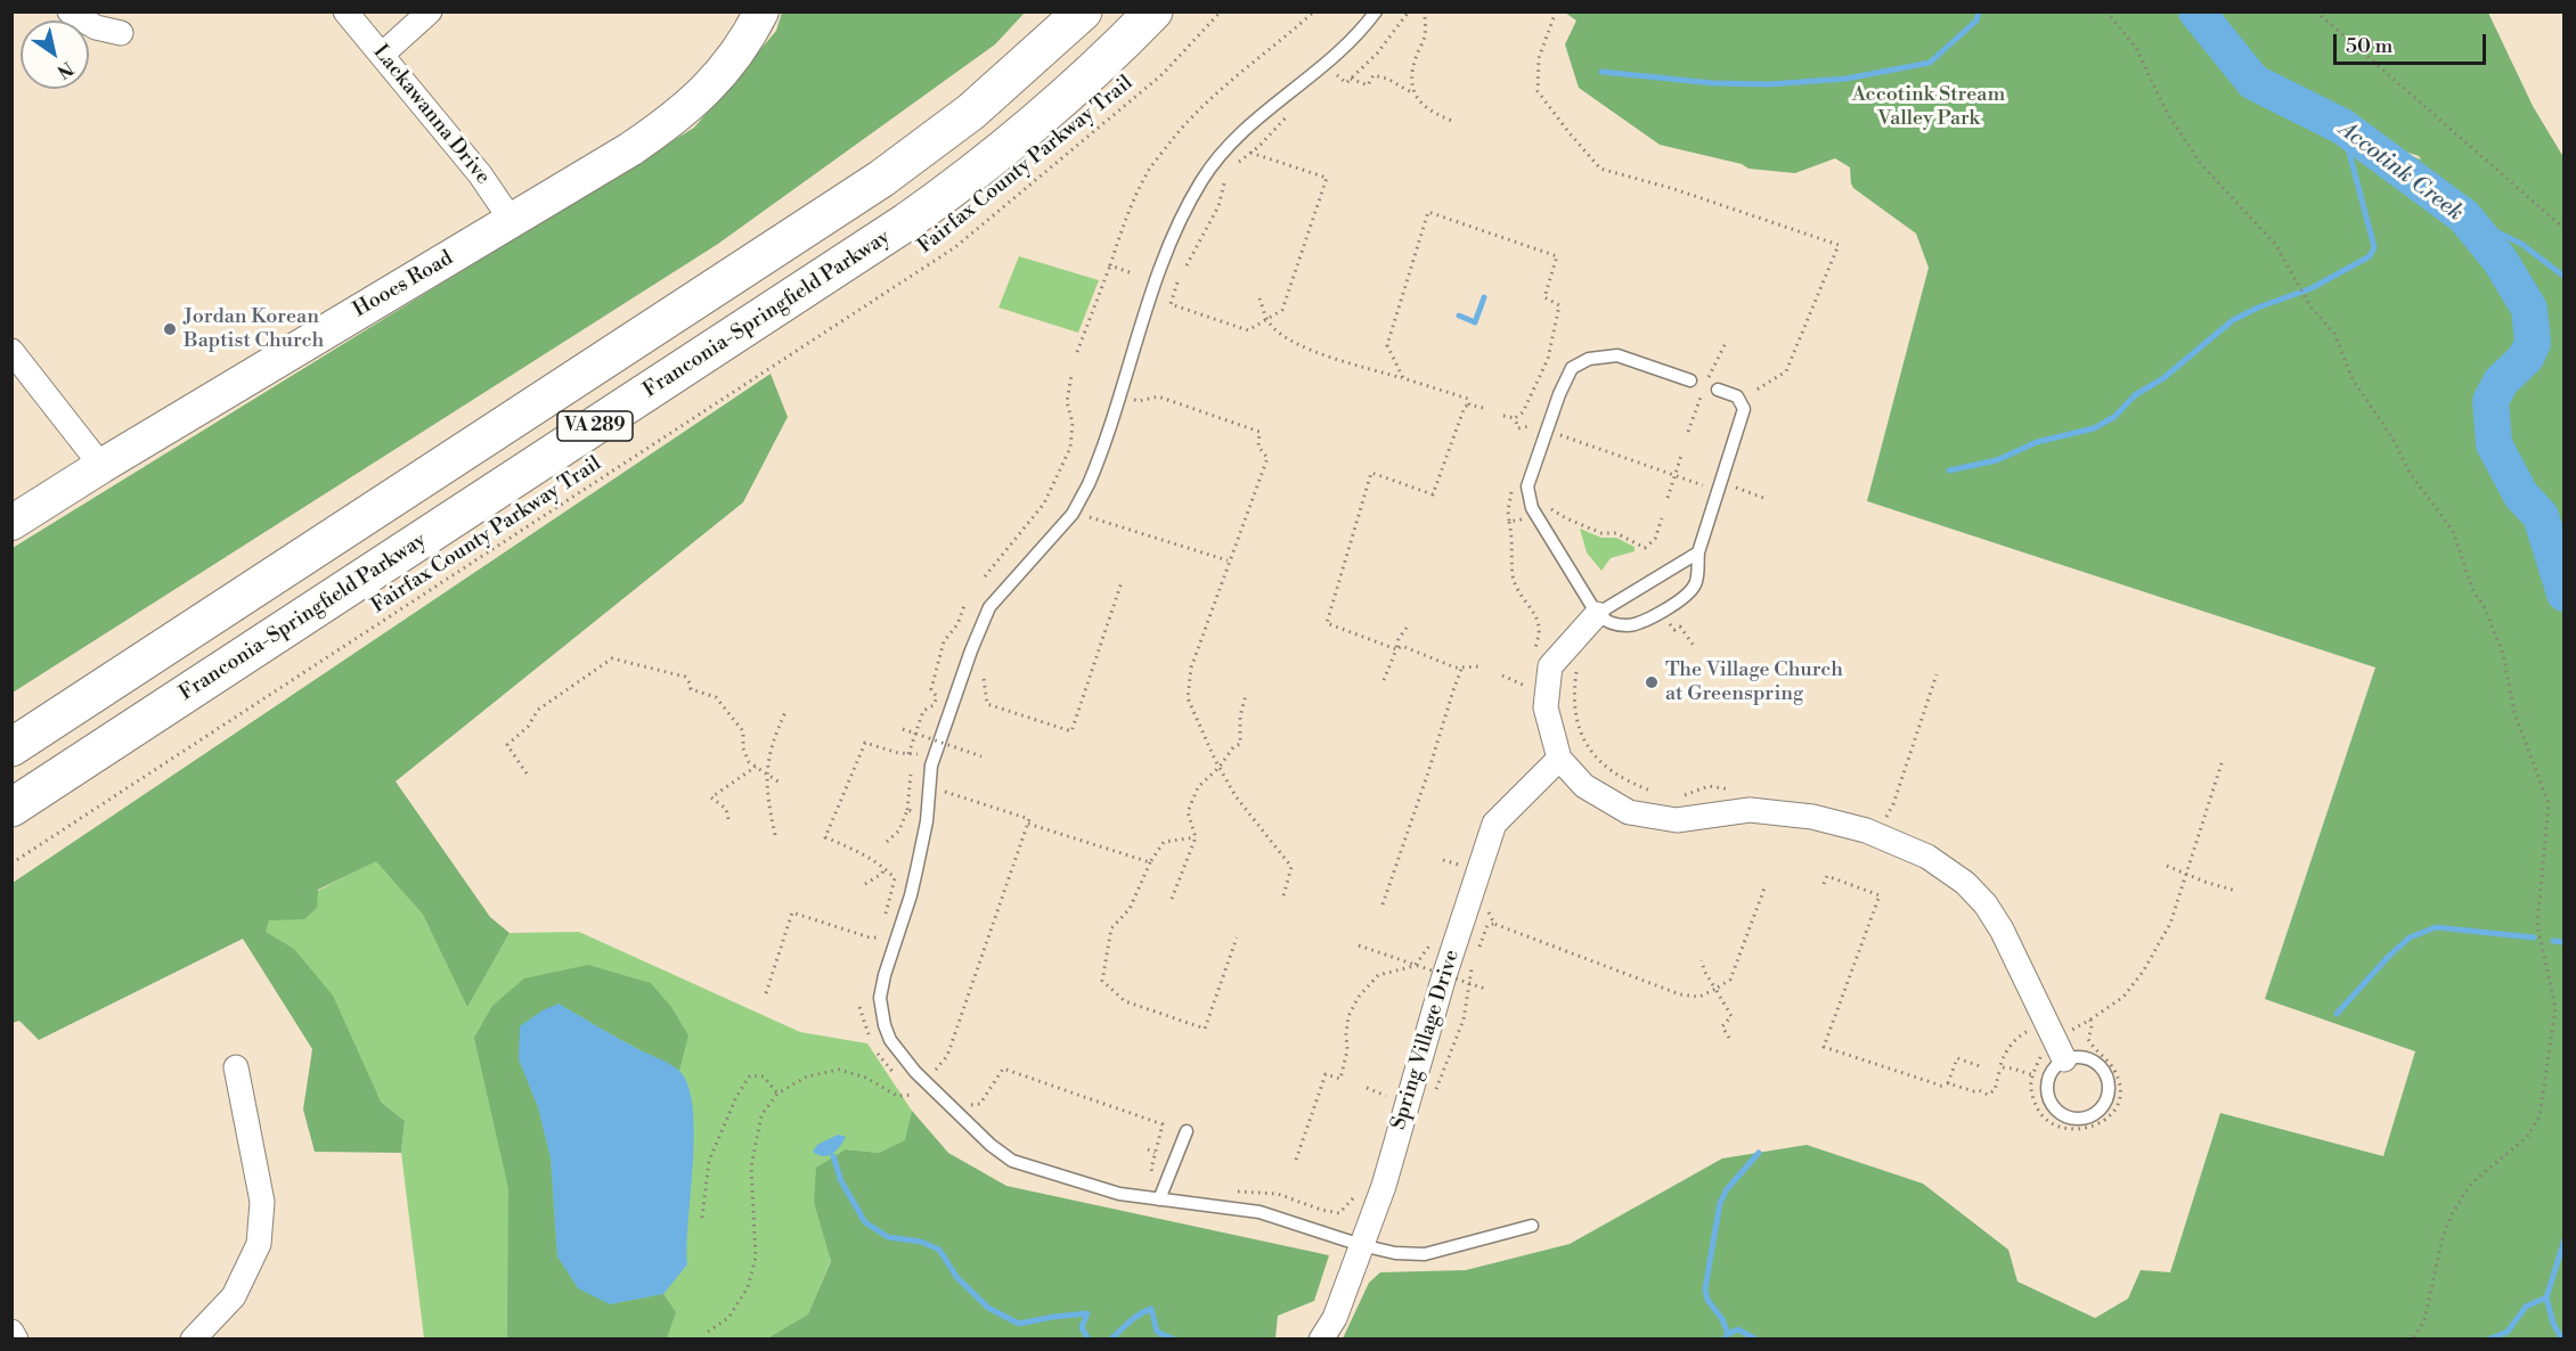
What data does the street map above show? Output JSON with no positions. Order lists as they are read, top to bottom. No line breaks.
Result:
{"streets":{"main road":["Franconia-Springfield Parkway","VA 289"],"street":["Lackawanna Drive","Hooes Road","Spring Village Drive"],"path":["Fairfax County Parkway Trail"]},"crossings":[["Lackawanna Drive","Hooes Road"]],"water":["Accotink Creek"],"parks":["Accotink Stream Valley Park"],"places":["Jordan Korean Baptist Church","The Village Church at Greenspring"],"scale_bar":"50 m","north":"bottom right"}
